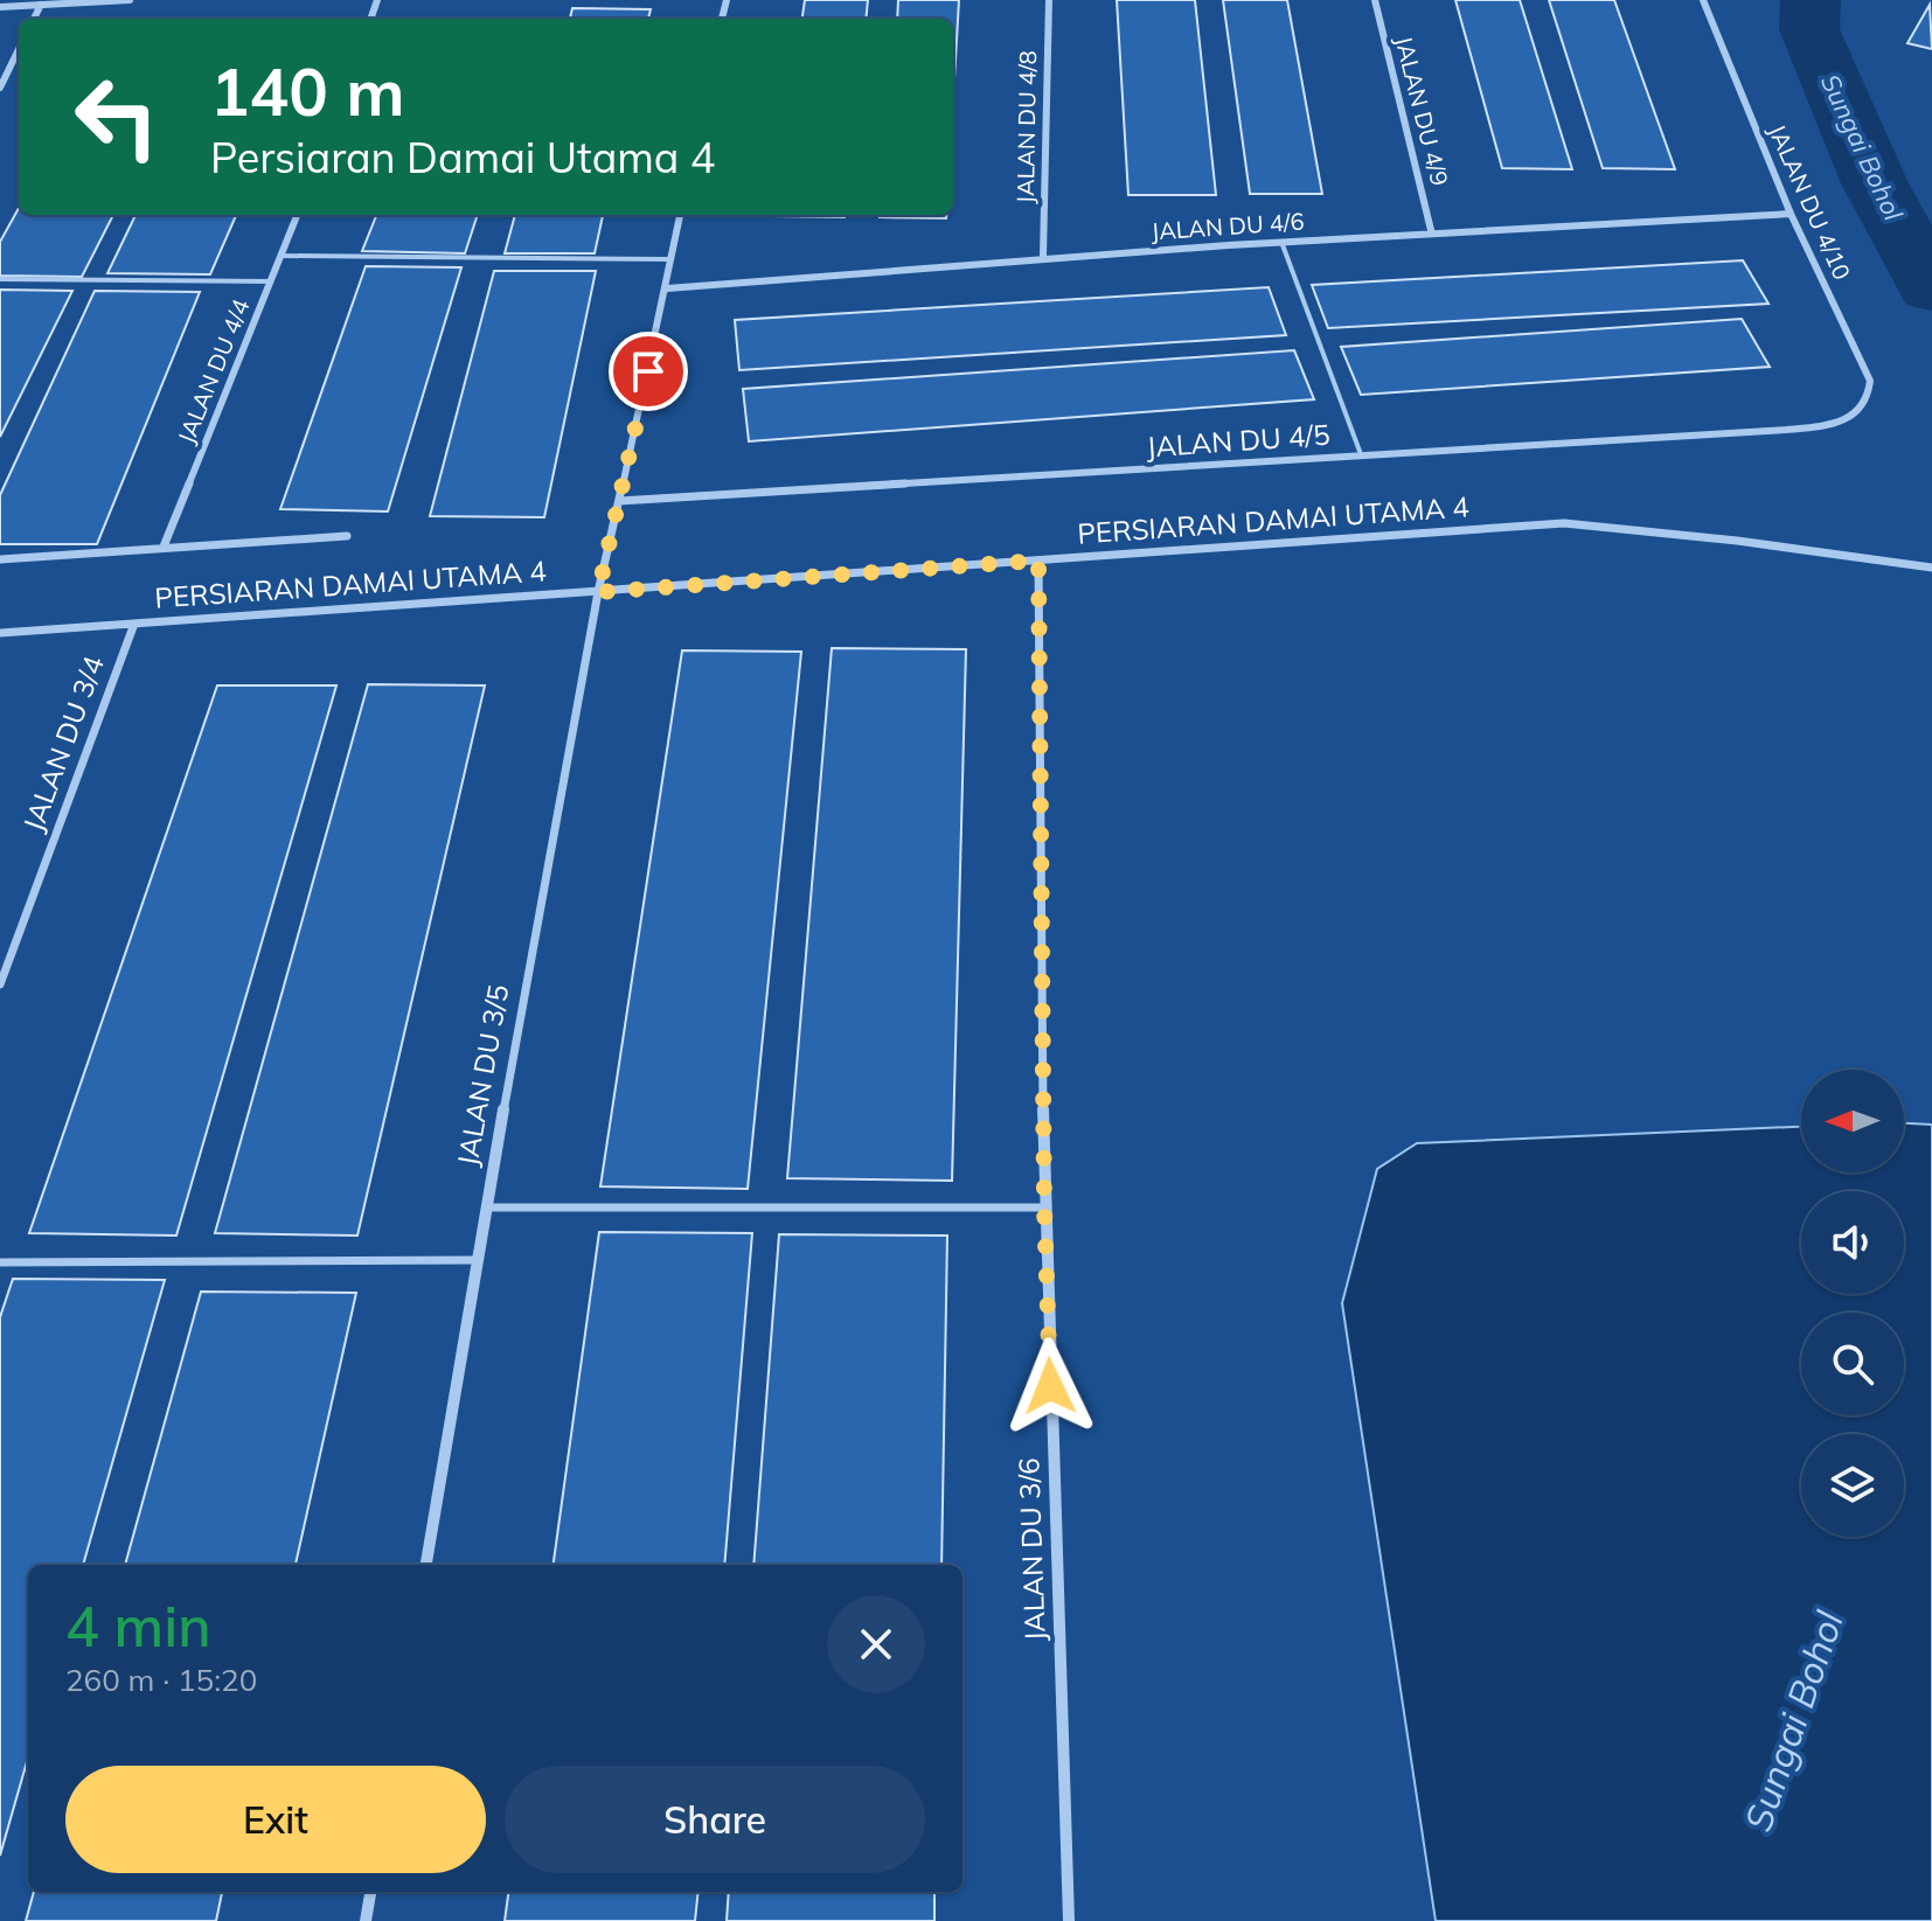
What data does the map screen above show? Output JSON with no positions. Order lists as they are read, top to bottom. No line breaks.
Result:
{"streets":{"street":["JALAN DU 4/9","JALAN DU 4/8","JALAN DU 4/10","JALAN DU 4/6","JALAN DU 4/4","JALAN DU 4/5","PERSIARAN DAMAI UTAMA 4","JALAN DU 3/4","JALAN DU 3/5","JALAN DU 3/6"]},"crossings":[["JALAN DU 4/9","JALAN DU 4/6"],["JALAN DU 4/8","JALAN DU 4/6"],["JALAN DU 4/10","JALAN DU 4/6"],["JALAN DU 4/10","JALAN DU 4/5"],["JALAN DU 4/6","JALAN DU 3/5"],["JALAN DU 4/5","JALAN DU 3/5"],["PERSIARAN DAMAI UTAMA 4","JALAN DU 3/4"],["PERSIARAN DAMAI UTAMA 4","JALAN DU 3/5"],["PERSIARAN DAMAI UTAMA 4","JALAN DU 3/6"]],"water":["Sungai Bohol"],"north":"left","page":{"turn":["140 m","Persiaran Damai Utama 4"],"heading":["4 min","260 m · 15:20"],"buttons":["Exit","Share"]}}
